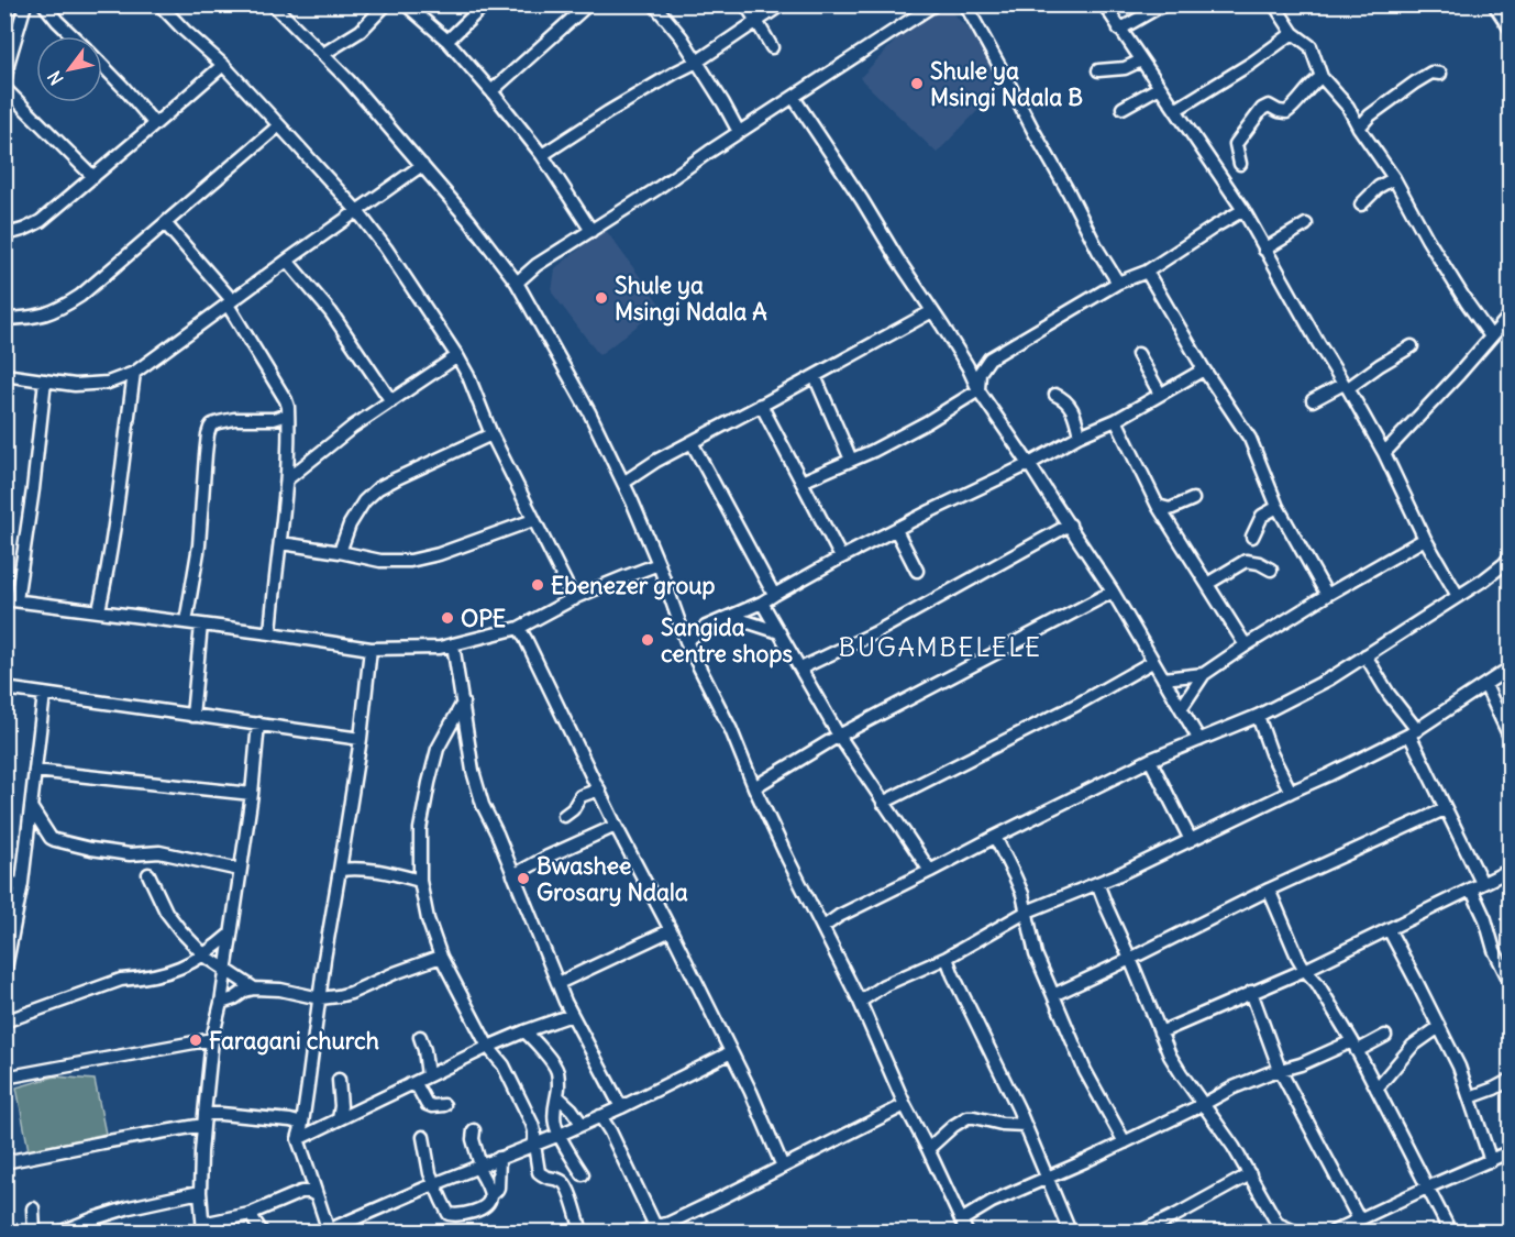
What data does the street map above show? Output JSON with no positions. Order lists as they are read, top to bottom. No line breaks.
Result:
{"districts":["BUGAMBELELE"],"places":["Shule ya Msingi Ndala B","Shule ya Msingi Ndala A","Ebenezer group","OPE","Sangida centre shops","Bwashee Grosary Ndala","Faragani church"],"north":"bottom left"}
